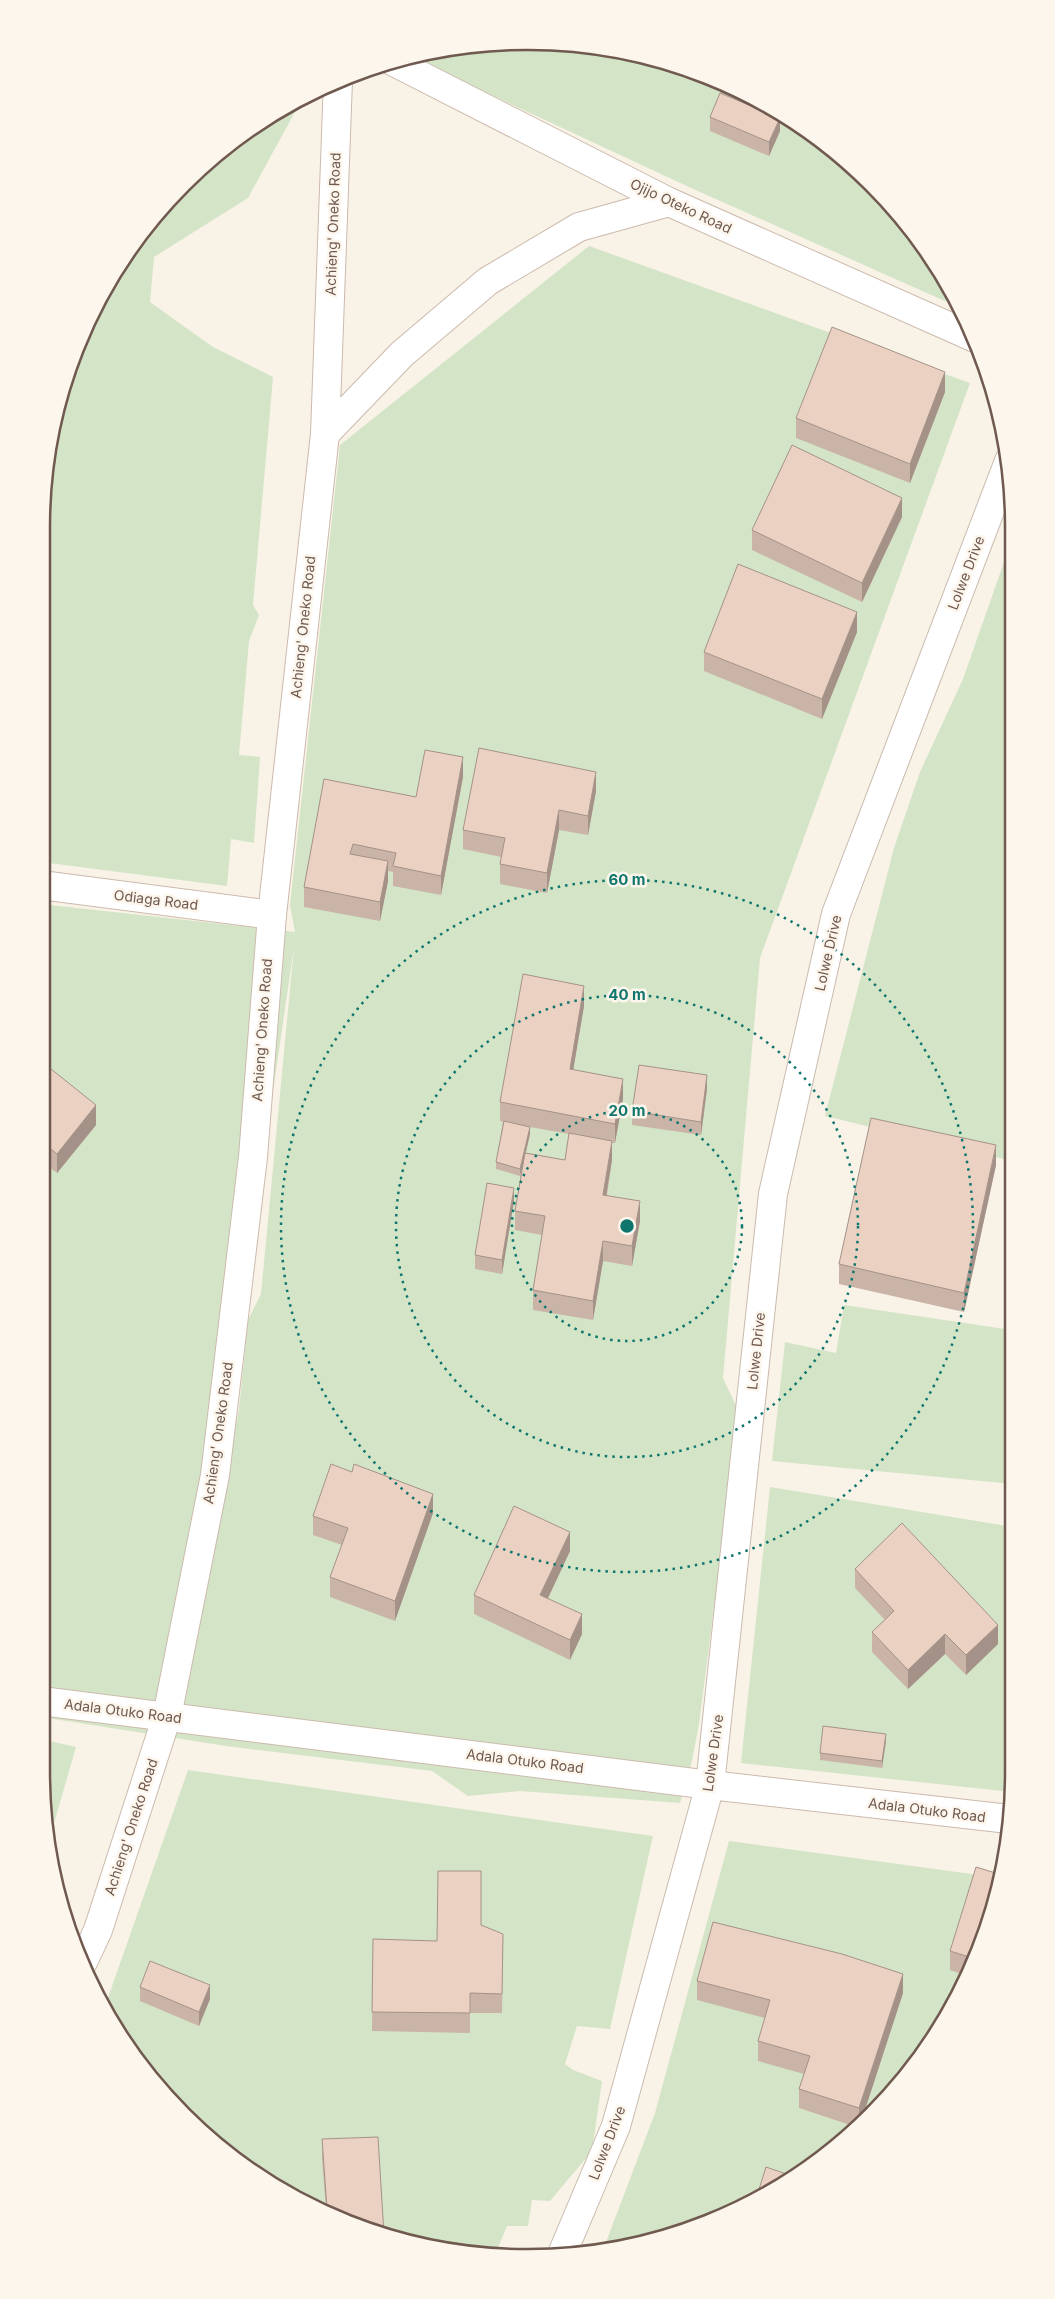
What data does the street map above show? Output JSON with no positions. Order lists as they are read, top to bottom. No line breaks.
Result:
{"streets":{"main road":["Ojijo Oteko Road","Achieng' Oneko Road","Lolwe Drive","Odiaga Road","Adala Otuko Road"]},"crossings":[["Achieng' Oneko Road","Odiaga Road"],["Achieng' Oneko Road","Adala Otuko Road"],["Lolwe Drive","Adala Otuko Road"]],"rings":["60 m","40 m","20 m"]}
